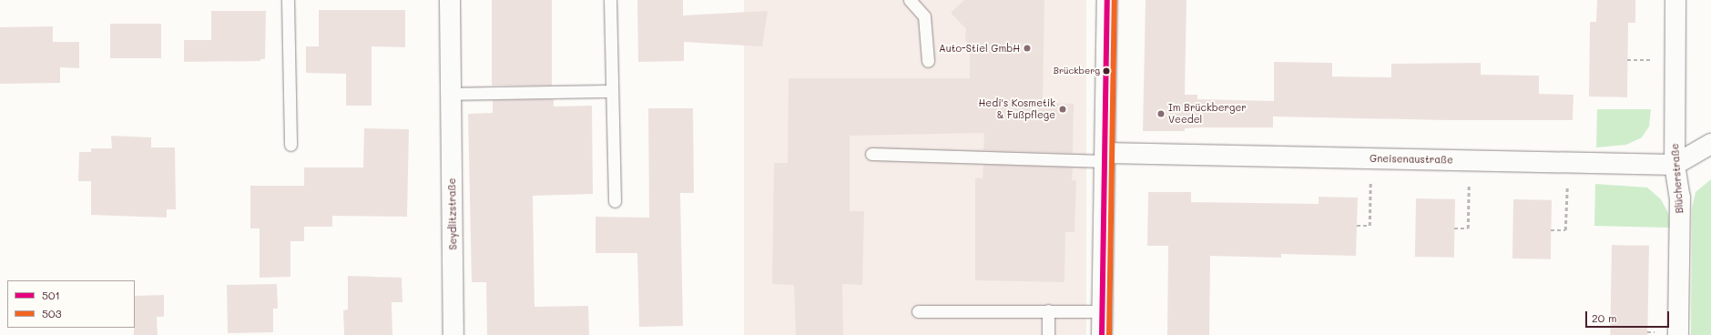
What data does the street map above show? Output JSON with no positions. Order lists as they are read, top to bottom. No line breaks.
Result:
{"streets":{"street":["Gneisenaustraße","Blücherstraße","Seydlitzstraße"]},"crossings":[["Gneisenaustraße","Blücherstraße"]],"places":["Auto-Stiel GmbH","Brückberg","Hedi's Kosmetik & Fußpflege","Im Brückberger Veedel"],"lines":["transit line 501","transit line 503"],"legend":["501","503"],"scale_bar":"20 m"}
